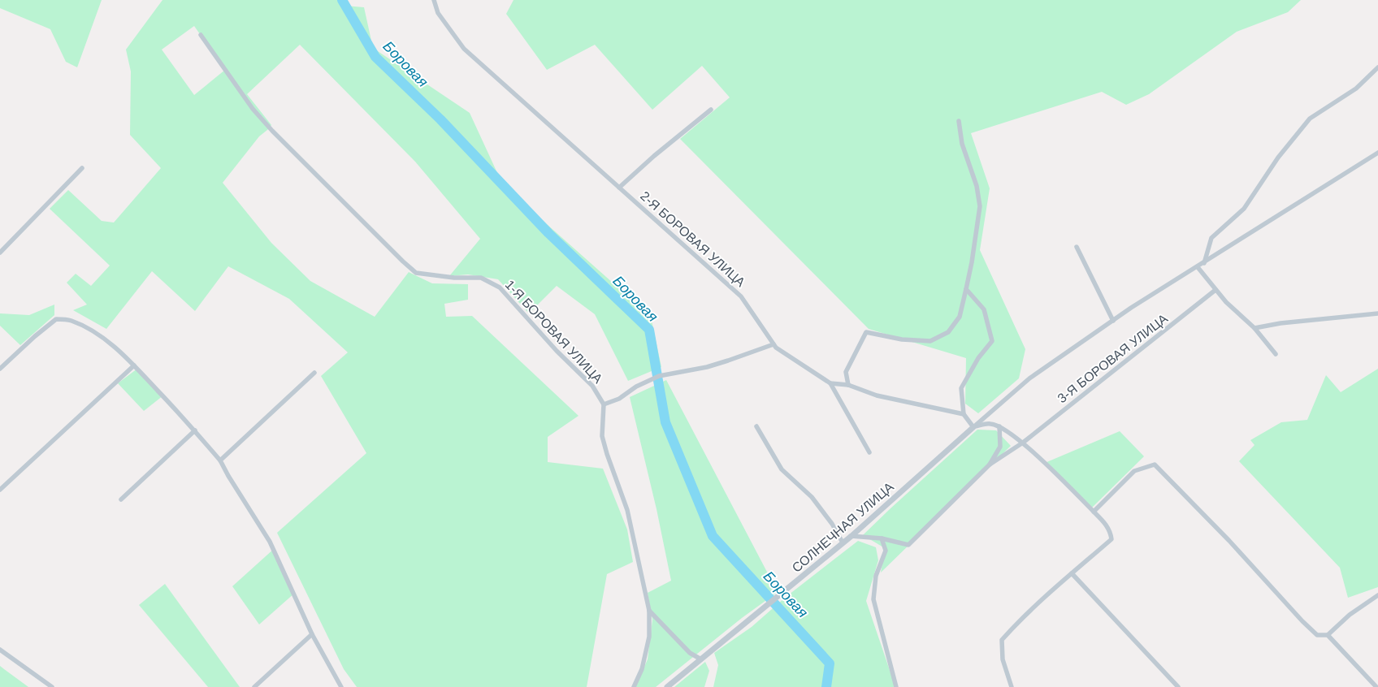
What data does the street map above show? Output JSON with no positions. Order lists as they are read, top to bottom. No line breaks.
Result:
{"streets":{"street":["2-Я БОРОВАЯ УЛИЦА","1-Я БОРОВАЯ УЛИЦА","3-Я БОРОВАЯ УЛИЦА","СОЛНЕЧНАЯ УЛИЦА"]},"water":["Боровая"]}
